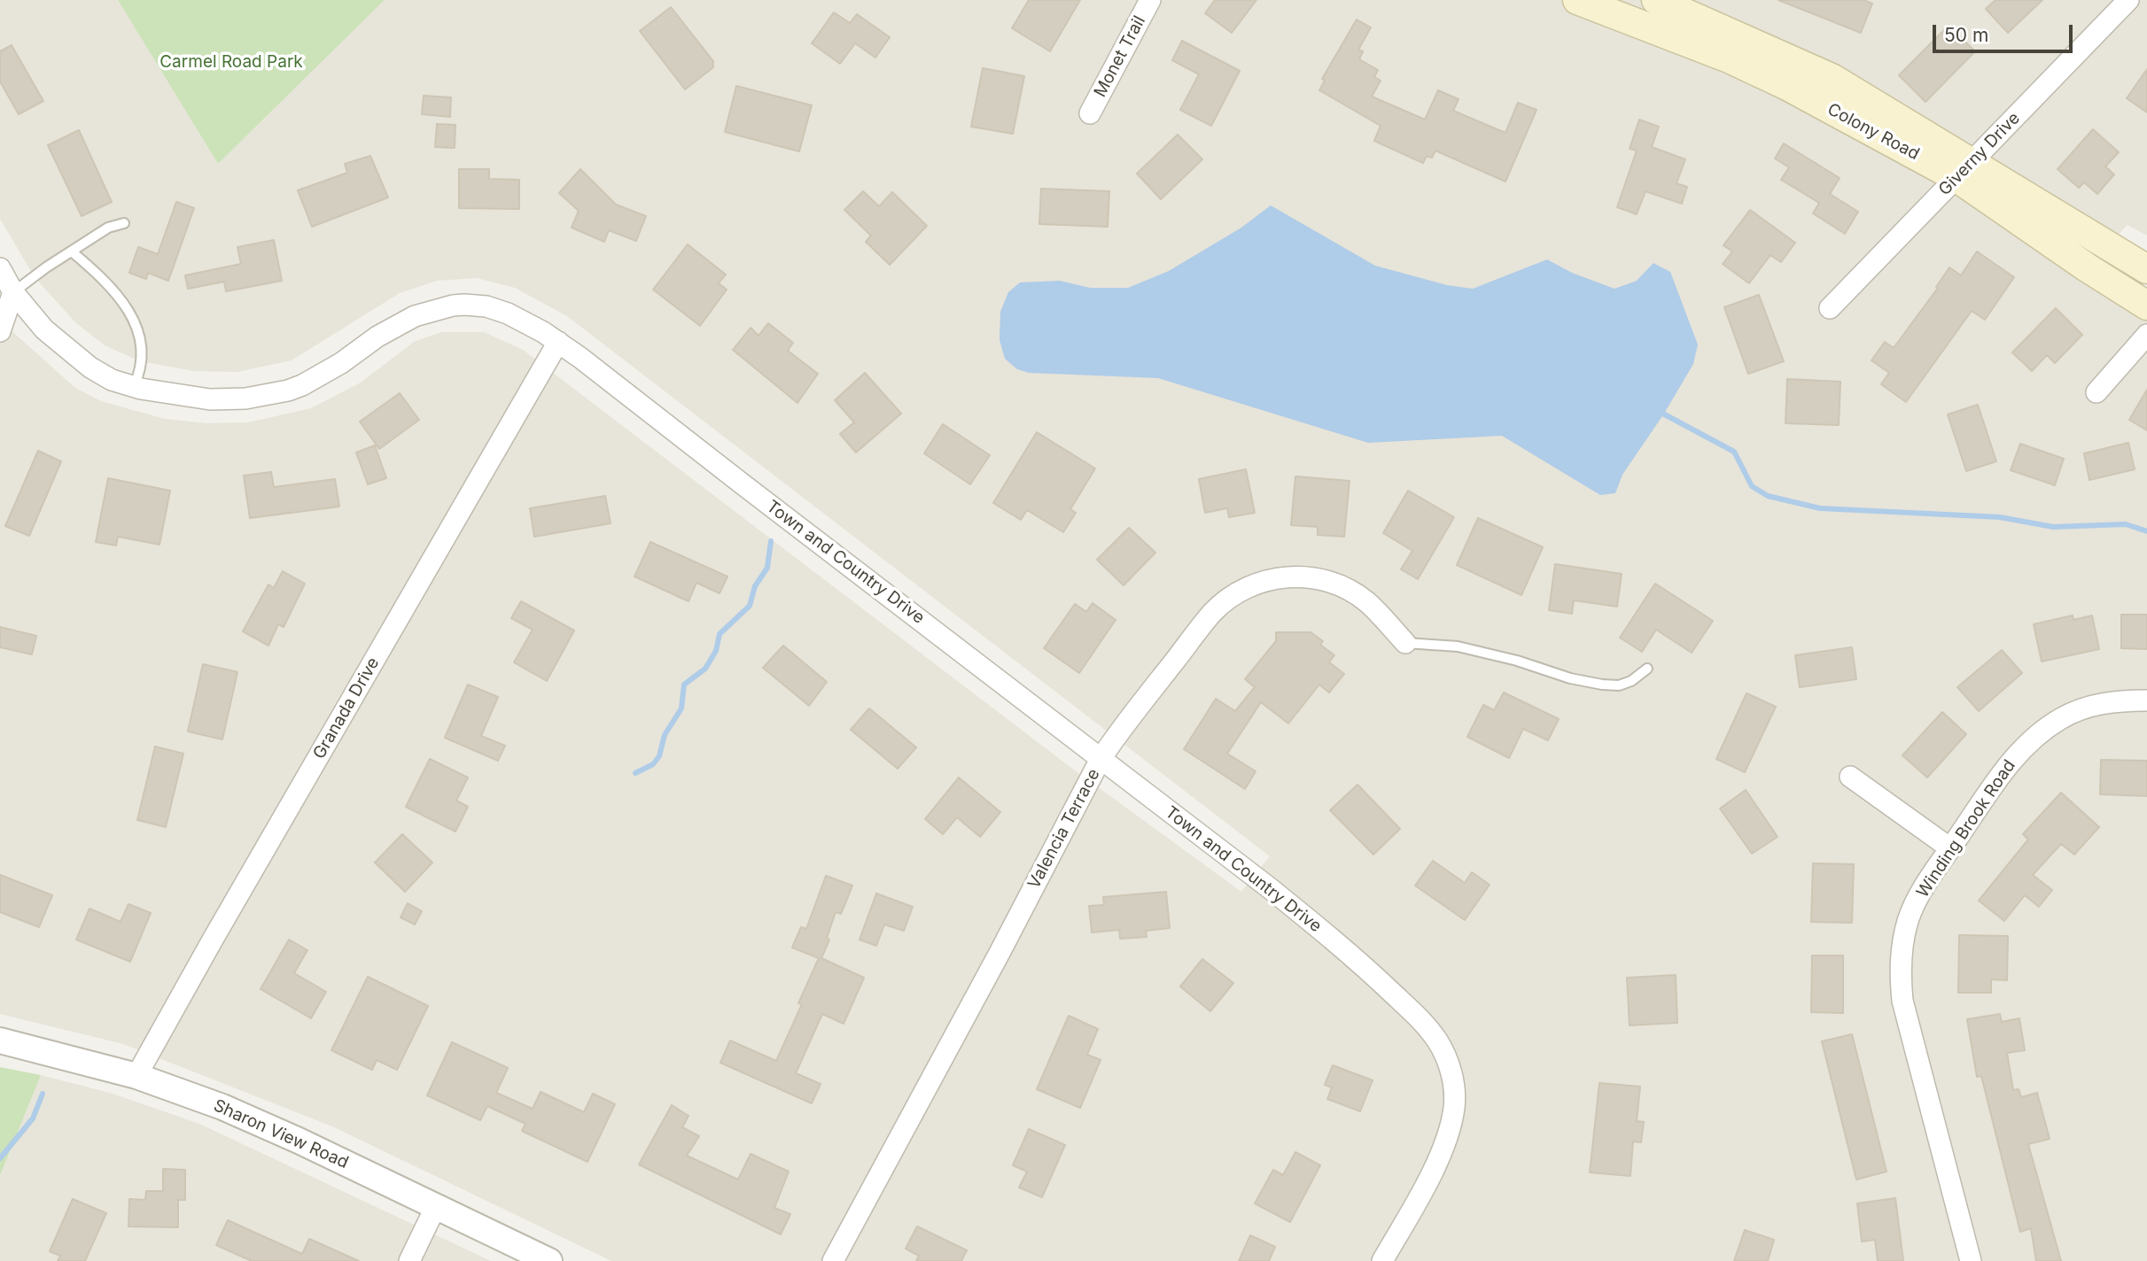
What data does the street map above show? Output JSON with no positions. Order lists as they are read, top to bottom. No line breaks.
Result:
{"streets":{"main road":["Colony Road"],"street":["Monet Trail","Giverny Drive","Town and Country Drive","Granada Drive","Valencia Terrace","Winding Brook Road","Sharon View Road"]},"crossings":[["Colony Road","Giverny Drive"],["Town and Country Drive","Granada Drive"],["Town and Country Drive","Valencia Terrace"],["Granada Drive","Sharon View Road"]],"parks":["Carmel Road Park"],"scale_bar":"50 m"}
